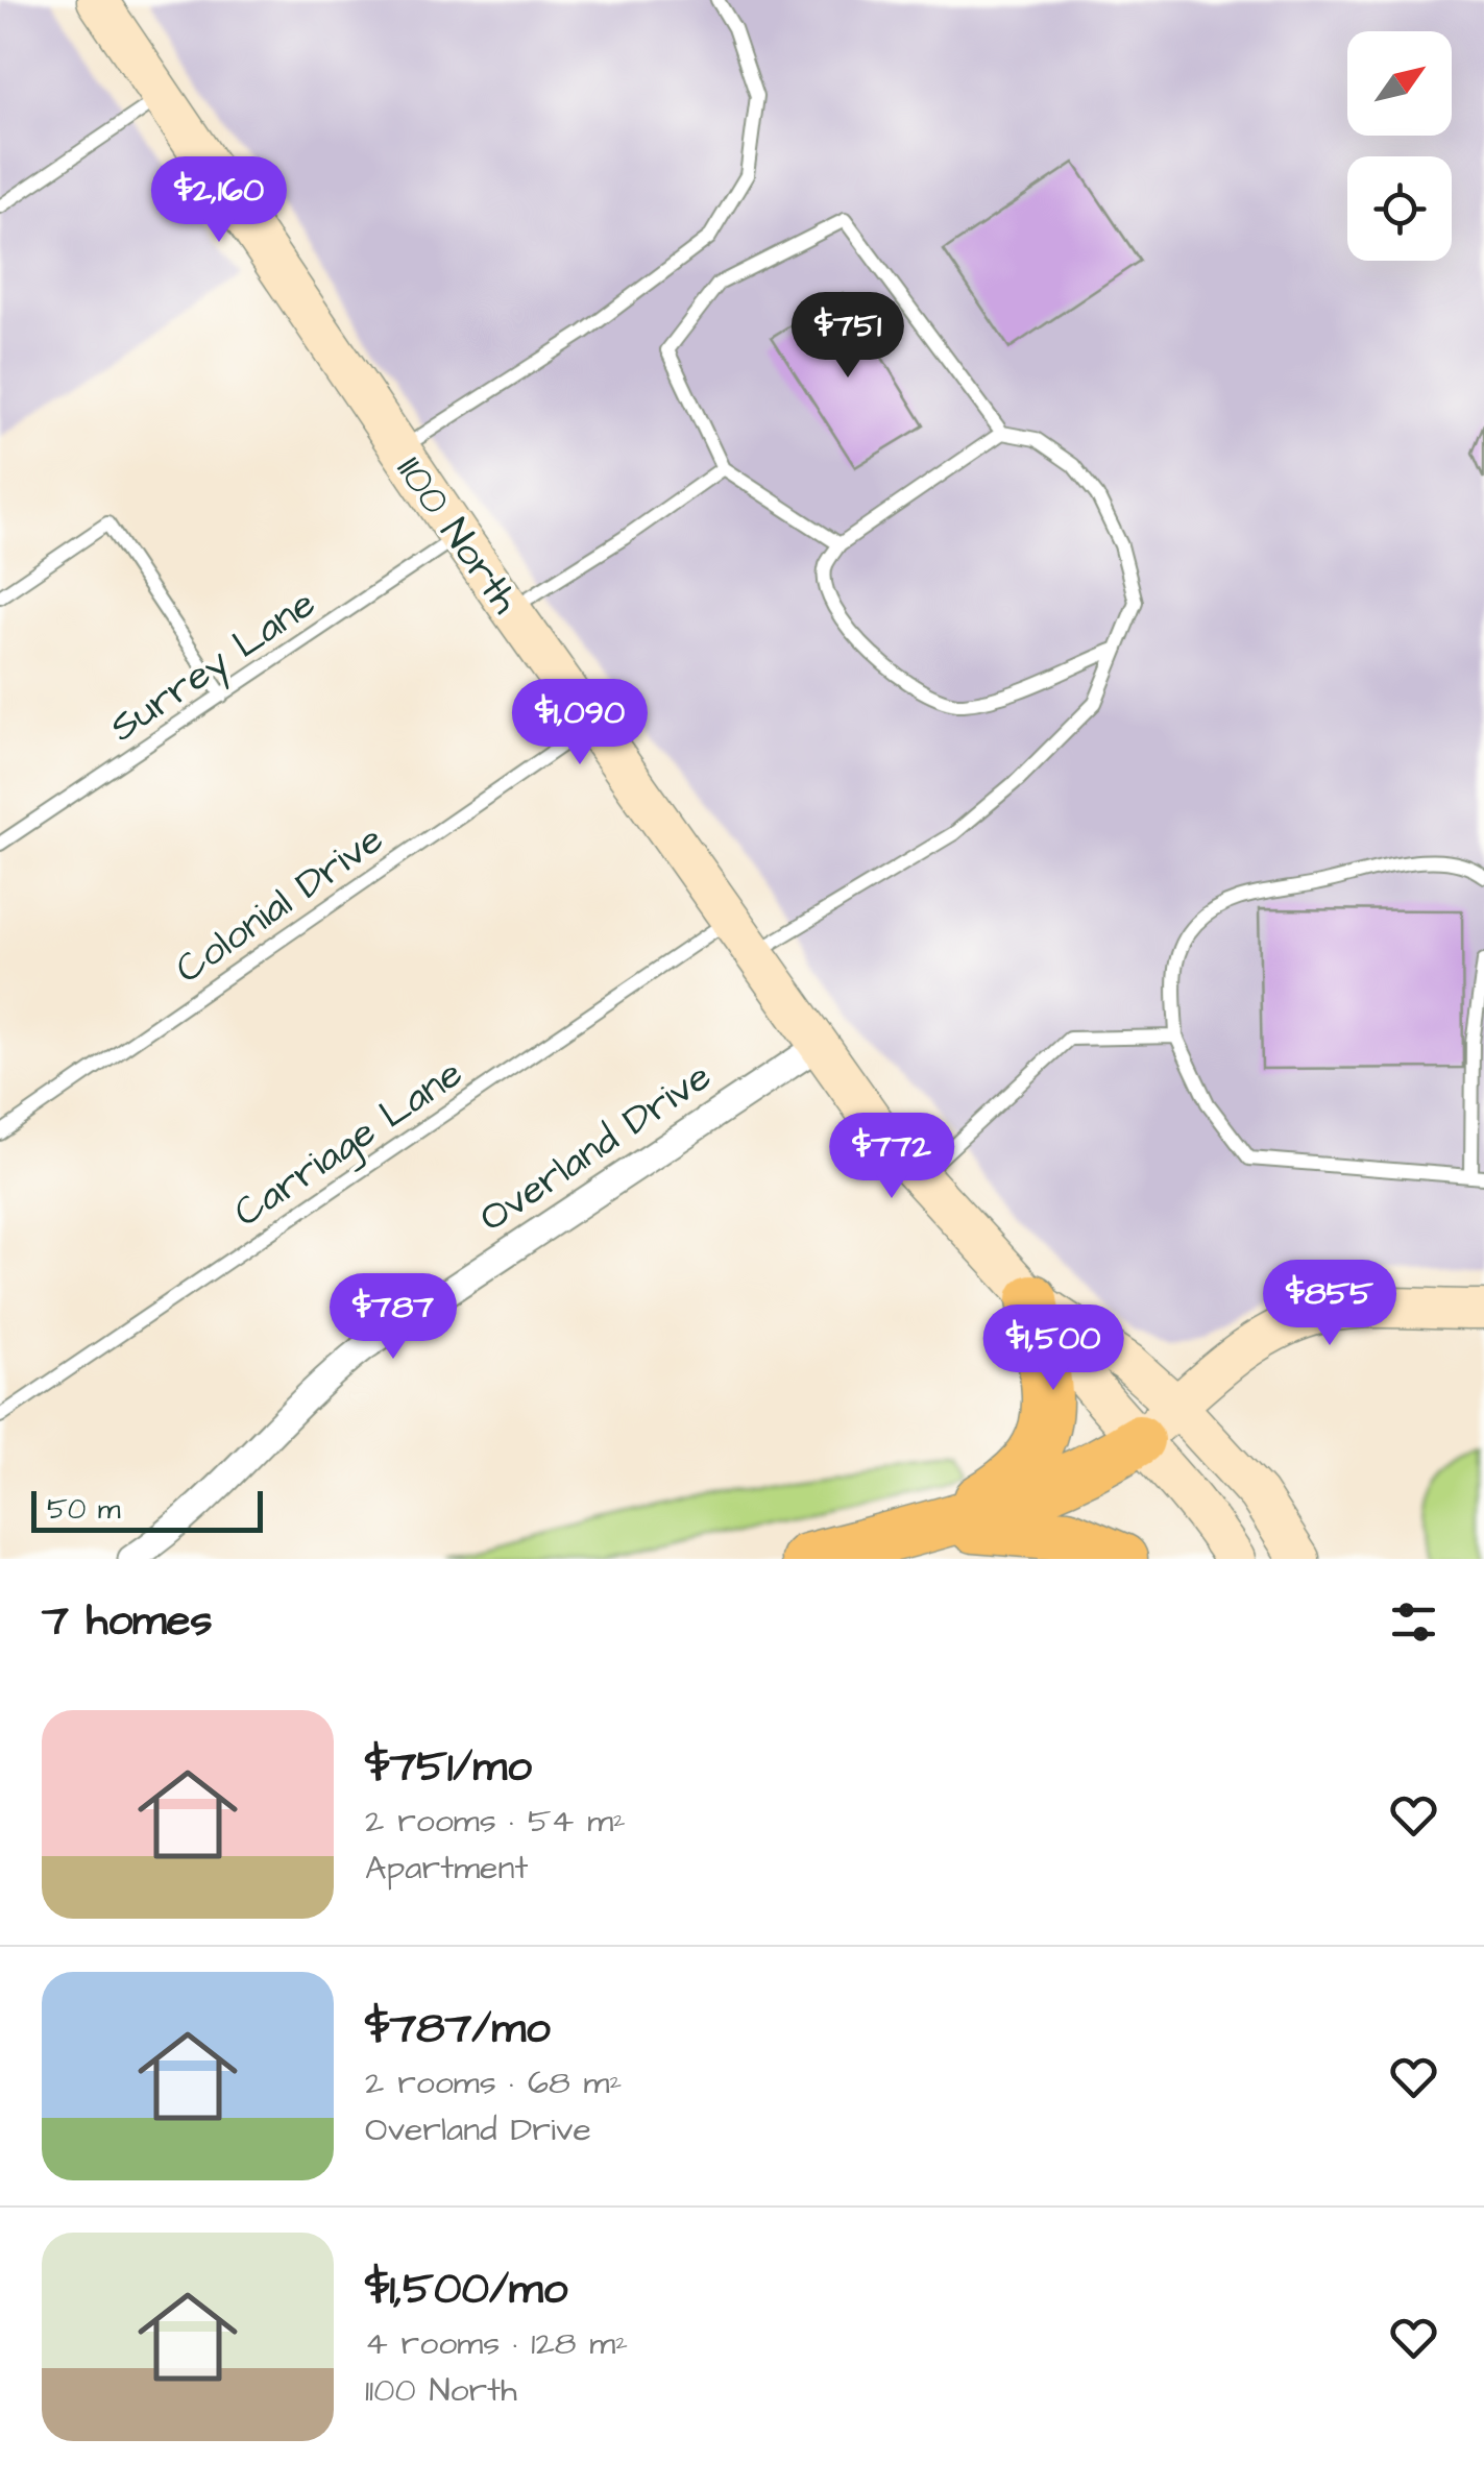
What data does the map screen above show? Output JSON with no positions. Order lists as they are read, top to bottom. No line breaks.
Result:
{"streets":{"main road":["1100 North"],"street":["Overland Drive"],"lane":["Surrey Lane","Colonial Drive","Carriage Lane"]},"crossings":[["1100 North","Surrey Lane"],["1100 North","Colonial Drive"],["1100 North","Carriage Lane"],["1100 North","Overland Drive"]],"scale_bar":"50 m","north":"top right","page":{"price":["$2,160","$751","$1,090","$772","$855","$787","$1,500"],"scale":"50 m","heading":"7 homes","list":[{"name":"$751/mo","note":"2 rooms · 54 m² · Apartment"},{"name":"$787/mo","note":"2 rooms · 68 m² · Overland Drive"},{"name":"$1,500/mo","note":"4 rooms · 128 m² · 1100 North"}]}}
